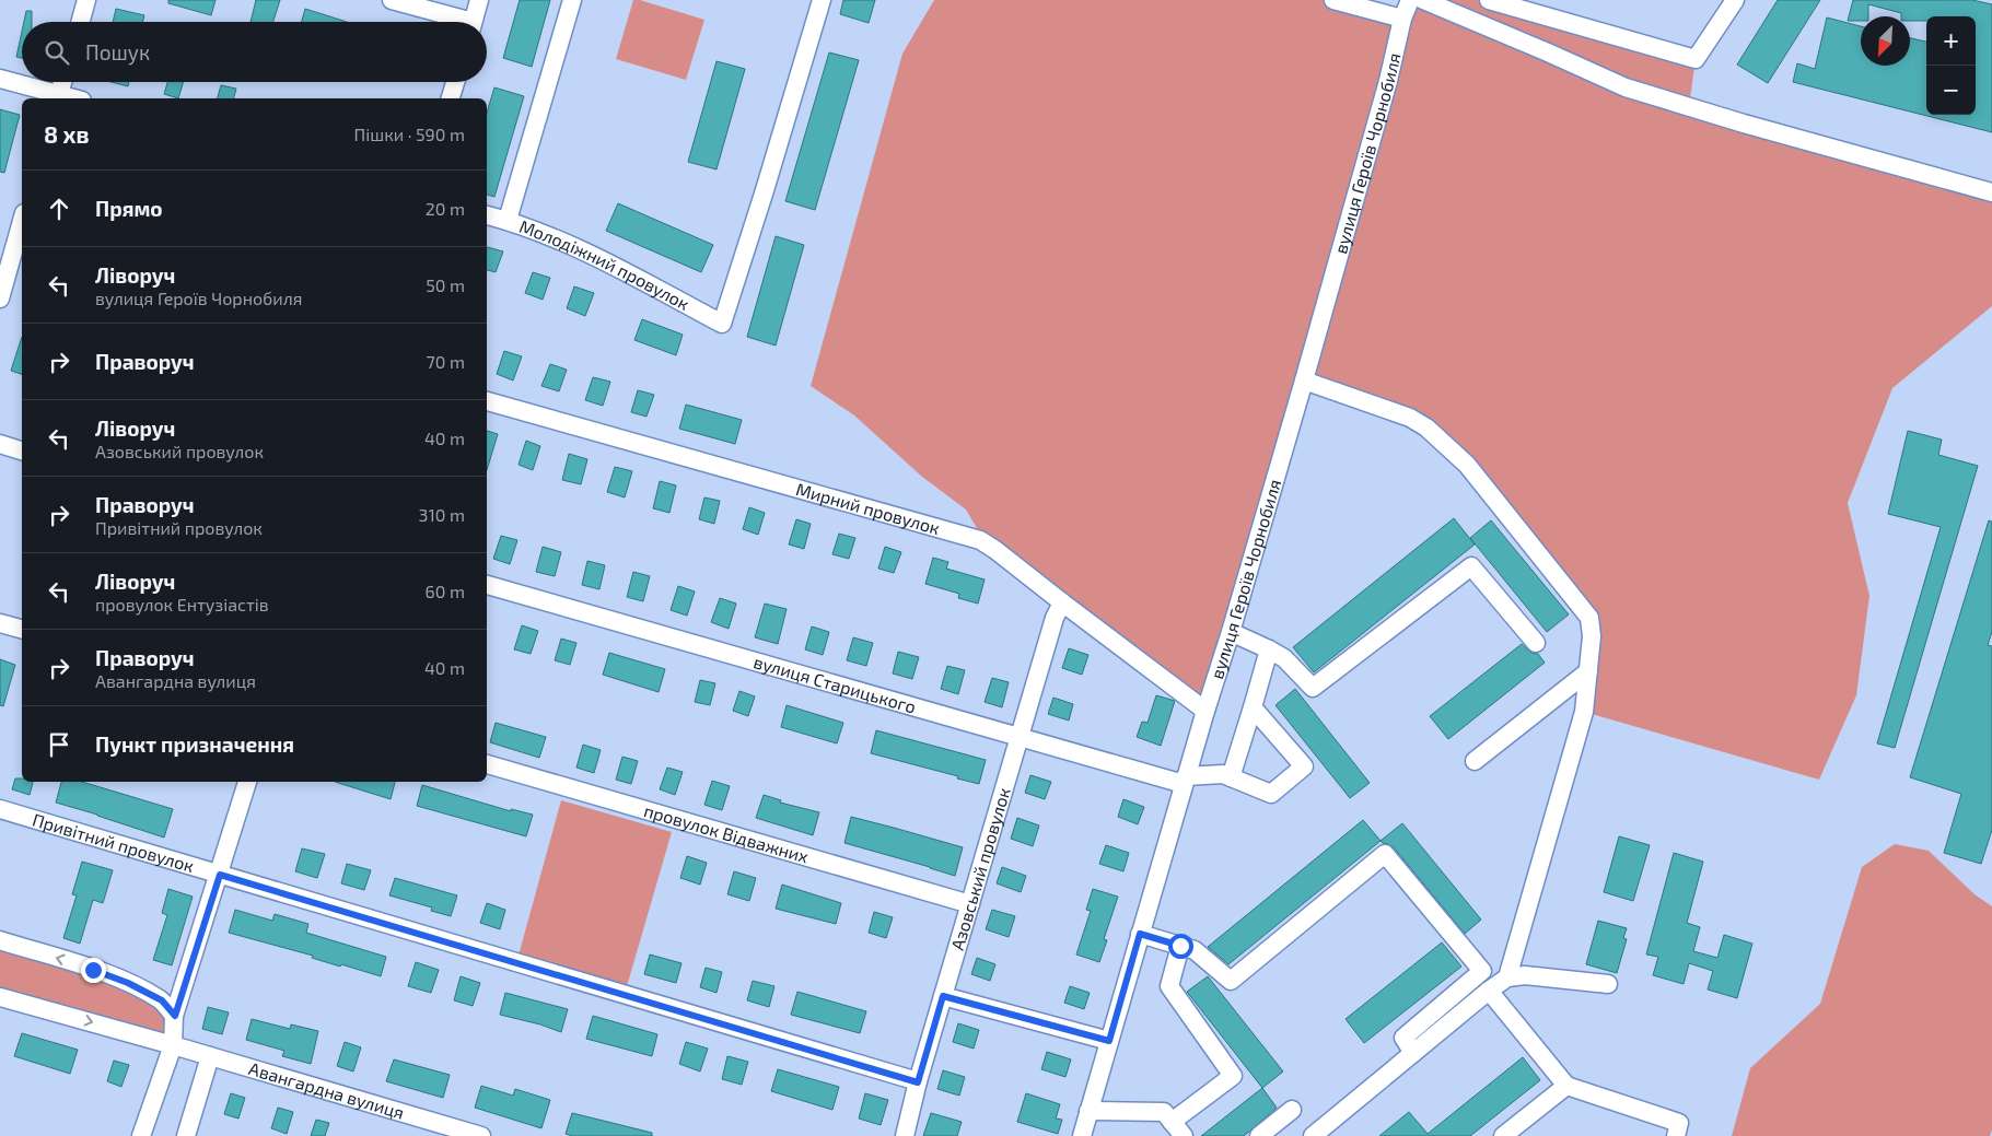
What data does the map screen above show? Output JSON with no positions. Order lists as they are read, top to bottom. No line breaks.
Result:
{"streets":{"street":["вулиця Героїв Чорнобиля","Молодіжний провулок","Мирний провулок","вулиця Старицького","провулок Відважних","Привітний провулок","Азовський провулок","Авангардна вулиця"]},"crossings":[["вулиця Героїв Чорнобиля","Мирний провулок"],["вулиця Героїв Чорнобиля","вулиця Старицького"],["Мирний провулок","Азовський провулок"],["вулиця Старицького","Азовський провулок"],["провулок Відважних","Азовський провулок"],["Привітний провулок","Азовський провулок"]],"north":"bottom left","page":{"map_buttons":["+","−"],"search":"Пошук","heading":["8 хв","Пішки · 590 m"],"list":[["Прямо","20 m"],["Ліворуч","вулиця Героїв Чорнобиля","50 m"],["Праворуч","70 m"],["Ліворуч","Азовський провулок","40 m"],["Праворуч","Привітний провулок","310 m"],["Ліворуч","провулок Ентузіастів","60 m"],["Праворуч","Авангардна вулиця","40 m"],"Пункт призначення"]}}
